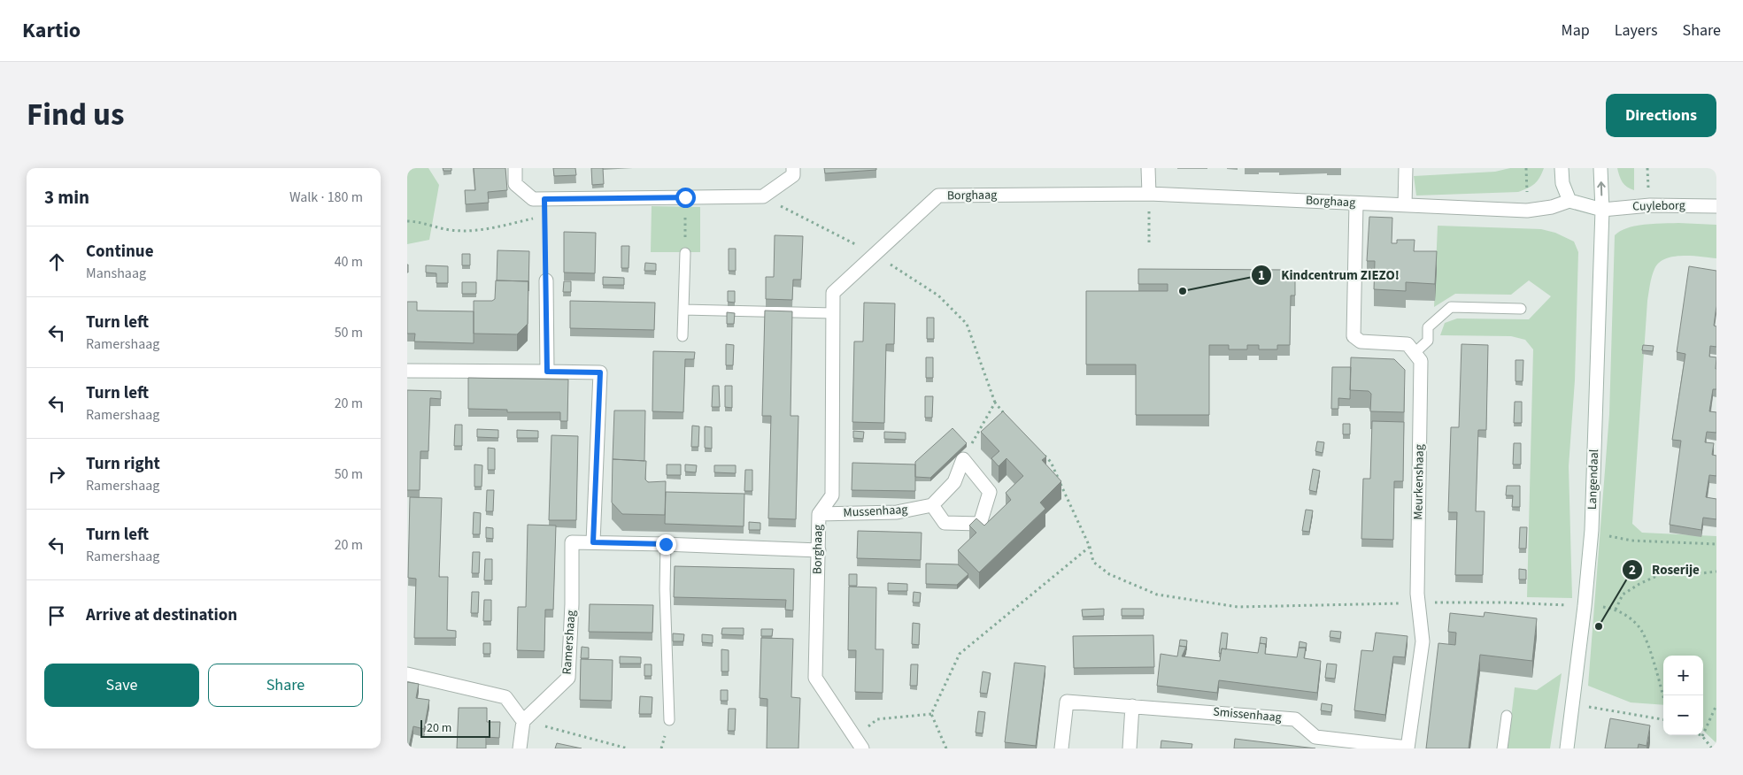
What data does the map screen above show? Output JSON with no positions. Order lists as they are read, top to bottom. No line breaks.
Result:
{"streets":{"street":["Borghaag","Cuyleborg","Langendaal","Meurkenshaag","Mussenhaag","Ramershaag","Smissenhaag"]},"crossings":[["Borghaag","Mussenhaag"],["Borghaag","Ramershaag"],["Cuyleborg","Langendaal"],["Meurkenshaag","Smissenhaag"]],"places":["Kindcentrum ZIEZO!","Roserije"],"scale_bar":"20 m","page":{"header":"Kartio","nav":["Map","Layers","Share"],"title":"Find us","buttons":["Directions",["Save","Share"]],"heading":["3 min","Walk · 180 m"],"list":[["Continue","Manshaag","40 m"],["Turn left","Ramershaag","50 m"],["Turn left","Ramershaag","20 m"],["Turn right","Ramershaag","50 m"],["Turn left","Ramershaag","20 m"],"Arrive at destination"],"map_buttons":["+","−"],"scale":"20 m"}}
